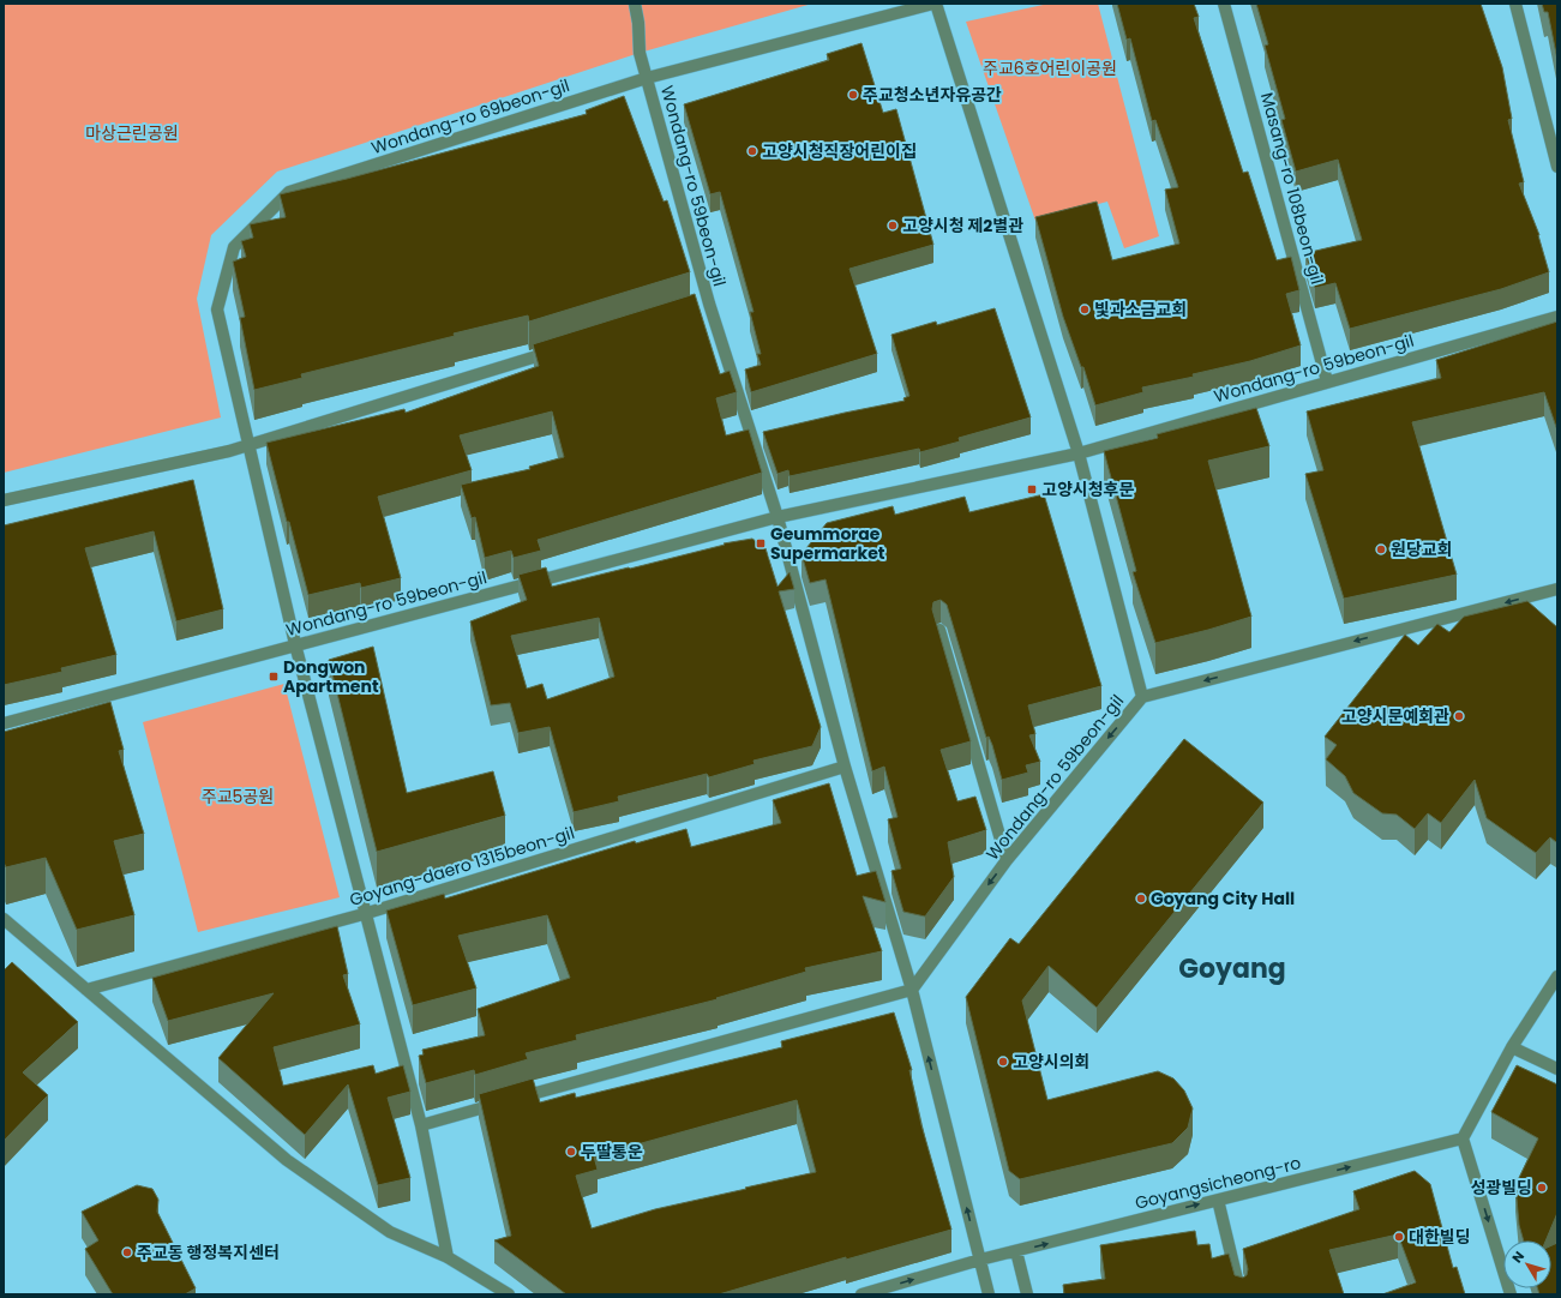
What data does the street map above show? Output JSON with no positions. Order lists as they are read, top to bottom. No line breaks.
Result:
{"streets":{"street":["Wondang-ro 69beon-gil","Wondang-ro 59beon-gil","Masang-ro 108beon-gil","Goyang-daero 1315beon-gil","Goyangsicheong-ro"]},"crossings":[["Wondang-ro 69beon-gil","Wondang-ro 59beon-gil"],["Wondang-ro 69beon-gil","Goyang-daero 1315beon-gil"],["Wondang-ro 59beon-gil","Masang-ro 108beon-gil"],["Wondang-ro 59beon-gil","Goyang-daero 1315beon-gil"],["Wondang-ro 59beon-gil","Goyangsicheong-ro"]],"one_way":["Goyangsicheong-ro"],"districts":["Goyang"],"parks":["주교6호어린이공원","마상근린공원","주교5공원"],"places":{"other":["주교청소년자유공간","고양시청직장어린이집","고양시청 제2별관","빛과소금교회","원당교회","고양시문예회관","Goyang City Hall","고양시의회","두딸통운","성광빌딩","대한빌딩","주교동 행정복지센터"],"transit":["고양시청후문","Geummorae Supermarket","Dongwon Apartment"]},"north":"top left"}
